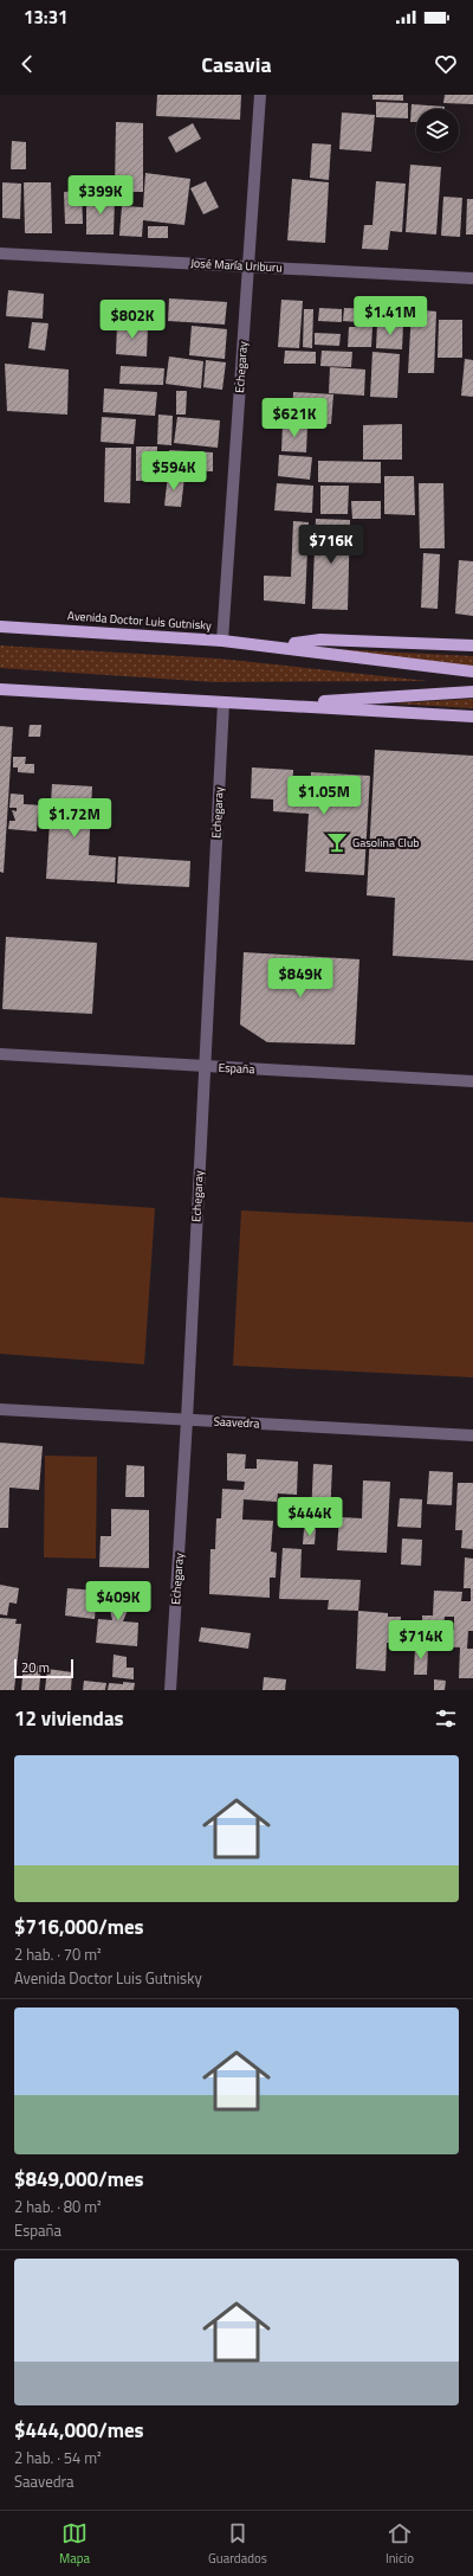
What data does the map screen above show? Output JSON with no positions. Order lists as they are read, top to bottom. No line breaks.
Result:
{"streets":{"main road":["Avenida Doctor Luis Gutnisky"],"street":["José María Uriburu","Echegaray","España","Saavedra"]},"crossings":[["José María Uriburu","Echegaray"],["Echegaray","Avenida Doctor Luis Gutnisky"],["Echegaray","España"],["Echegaray","Saavedra"]],"places":{"bar":["Gasolina Club"]},"scale_bar":"20 m","page":{"status":"13:31","header":"Casavia","price":["$399K","$1.41M","$802K","$621K","$594K","$716K","$1.05M","$1.72M","$849K","$444K","$409K","$714K"],"scale":"20 m","heading":"12 viviendas","list":[{"name":"$716,000/mes","note":"2 hab. · 70 m² · Avenida Doctor Luis Gutnisky"},{"name":"$849,000/mes","note":"2 hab. · 80 m² · España"},{"name":"$444,000/mes","note":"2 hab. · 54 m² · Saavedra"}],"tabs":["Mapa","Guardados","Inicio"]}}
